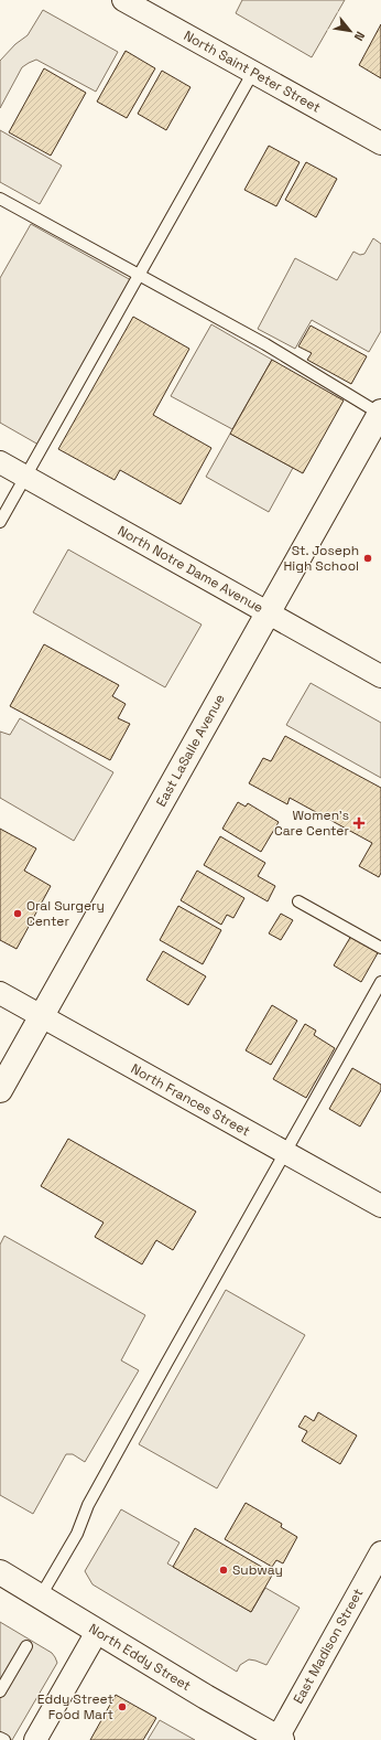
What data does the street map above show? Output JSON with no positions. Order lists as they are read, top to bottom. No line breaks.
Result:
{"streets":{"street":["North Saint Peter Street","North Notre Dame Avenue","East LaSalle Avenue","North Frances Street","East Madison Street","North Eddy Street"]},"crossings":[["North Notre Dame Avenue","East LaSalle Avenue"],["East LaSalle Avenue","North Frances Street"],["East Madison Street","North Eddy Street"]],"places":{"other":["St. Joseph High School","Oral Surgery Center","Subway","Eddy Street Food Mart"],"health":["Women's Care Center"]},"north":"bottom right"}
